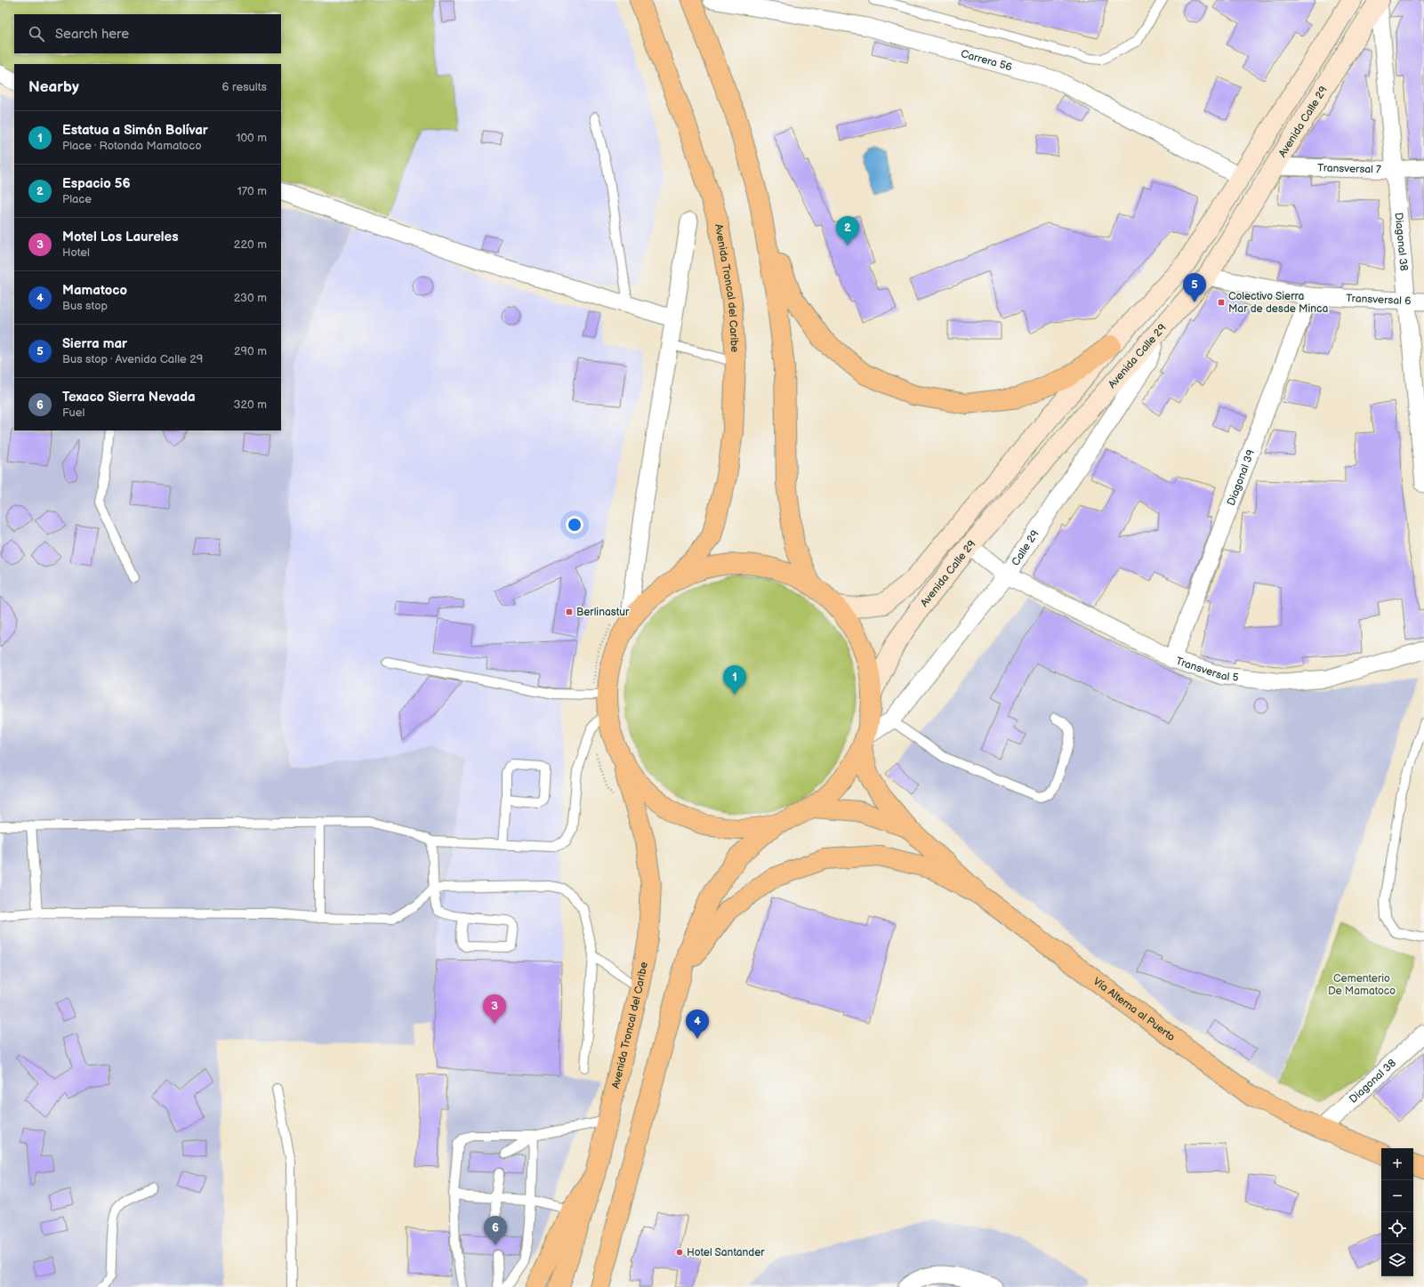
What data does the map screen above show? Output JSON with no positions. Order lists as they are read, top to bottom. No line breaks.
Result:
{"streets":{"main road":["Avenida Calle 29","Avenida Troncal del Caribe","Vía Alterna al Puerto"],"street":["Carrera 56","Transversal 7","Diagonal 38","Transversal 6","Diagonal 39","Calle 29","Transversal 5"]},"crossings":[["Carrera 56","Avenida Calle 29"],["Avenida Calle 29","Transversal 7"],["Avenida Calle 29","Diagonal 38"],["Avenida Calle 29","Transversal 6"],["Avenida Calle 29","Calle 29"],["Avenida Calle 29","Transversal 5"],["Transversal 7","Diagonal 38"],["Diagonal 38","Transversal 6"],["Diagonal 38","Vía Alterna al Puerto"],["Transversal 6","Diagonal 39"],["Diagonal 39","Transversal 5"],["Calle 29","Transversal 5"],["Calle 29","Vía Alterna al Puerto"]],"parks":["Cementerio De Mamatoco"],"places":{"transit":["Colectivo Sierra Mar de desde Minca","Berlinastur"],"other":["Hotel Santander"]},"page":{"search":"Search here","heading":["Nearby","6 results"],"list":[{"mark":"1","name":"Estatua a Simón Bolívar","note":"Place · Rotonda Mamatoco","value":"100 m"},{"mark":"2","name":"Espacio 56","note":"Place","value":"170 m"},{"mark":"3","name":"Motel Los Laureles","note":"Hotel","value":"220 m"},{"mark":"4","name":"Mamatoco","note":"Bus stop","value":"230 m"},{"mark":"5","name":"Sierra mar","note":"Bus stop · Avenida Calle 29","value":"290 m"},{"mark":"6","name":"Texaco Sierra Nevada","note":"Fuel","value":"320 m"}],"pins":["2","5","1","3","4","6"],"map_buttons":["+","−"]}}
